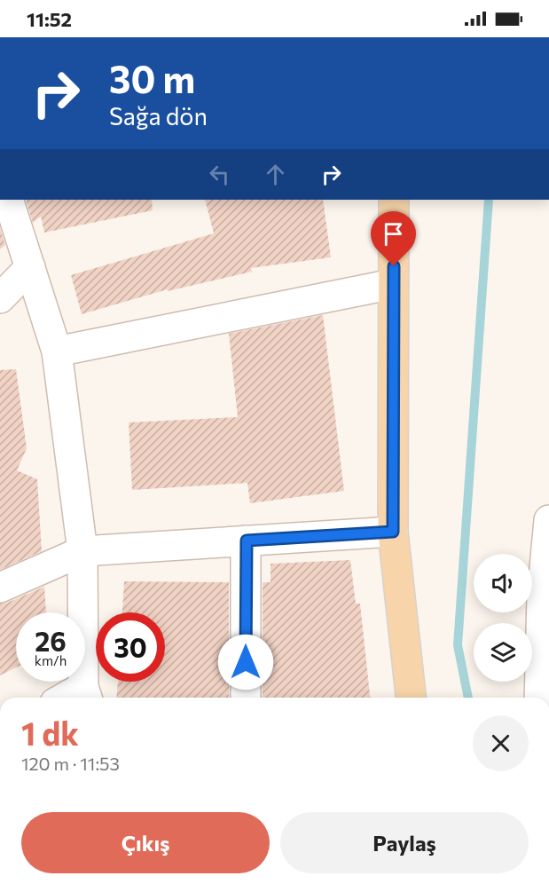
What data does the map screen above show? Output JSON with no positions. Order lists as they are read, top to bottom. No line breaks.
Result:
{"page":{"status":"11:52","turn":["30 m","Sağa dön"],"speed":"26 km/h","limit":"30","heading":["1 dk","120 m · 11:53"],"buttons":["Çıkış","Paylaş"]}}
